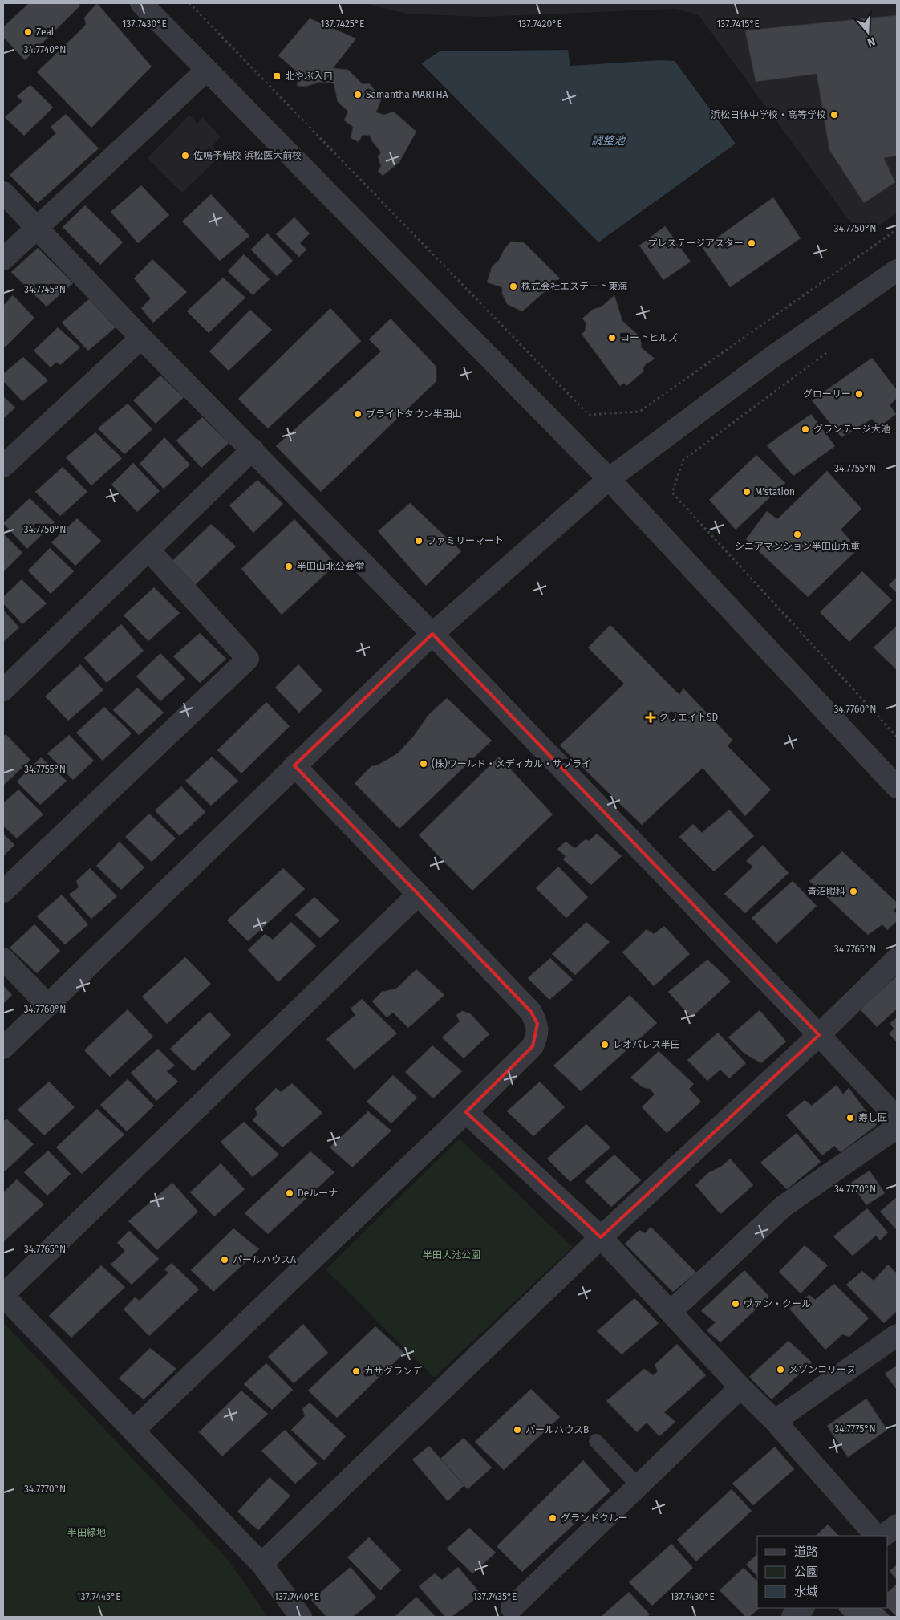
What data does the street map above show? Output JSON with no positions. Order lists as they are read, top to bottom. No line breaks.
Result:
{"water":["調整池"],"parks":["半田大池公園","半田緑地"],"places":{"other":["Zeal","Samantha MARTHA","浜松日体中学校・高等学校","佐鳴予備校 浜松医大前校","プレステージアスター","株式会社エステート東海","コートヒルズ","グローリー","ブライトタウン半田山","グランテージ大池","M'station","シニアマンション半田山九重","ファミリーマート","半田山北公会堂","(株)ワールド・メディカル・サプライ","青沼眼科","レオパレス半田","寿し匠","Deルーナ","パールハウスA","ヴァン・クール","メゾンコリーヌ","カサグランデ","パールハウスB","グランドクルー"],"transit":["北やぶ入口"],"health":["クリエイトSD"]},"legend":["道路","公園","水域"],"north":"bottom","coordinates":["137.7430°E","137.7425°E","137.7420°E","137.7415°E","34.7740°N","34.7750°N","34.7745°N","34.7755°N","34.7760°N","34.7765°N","34.7770°N","34.7775°N","137.7445°E","137.7440°E","137.7435°E"]}
